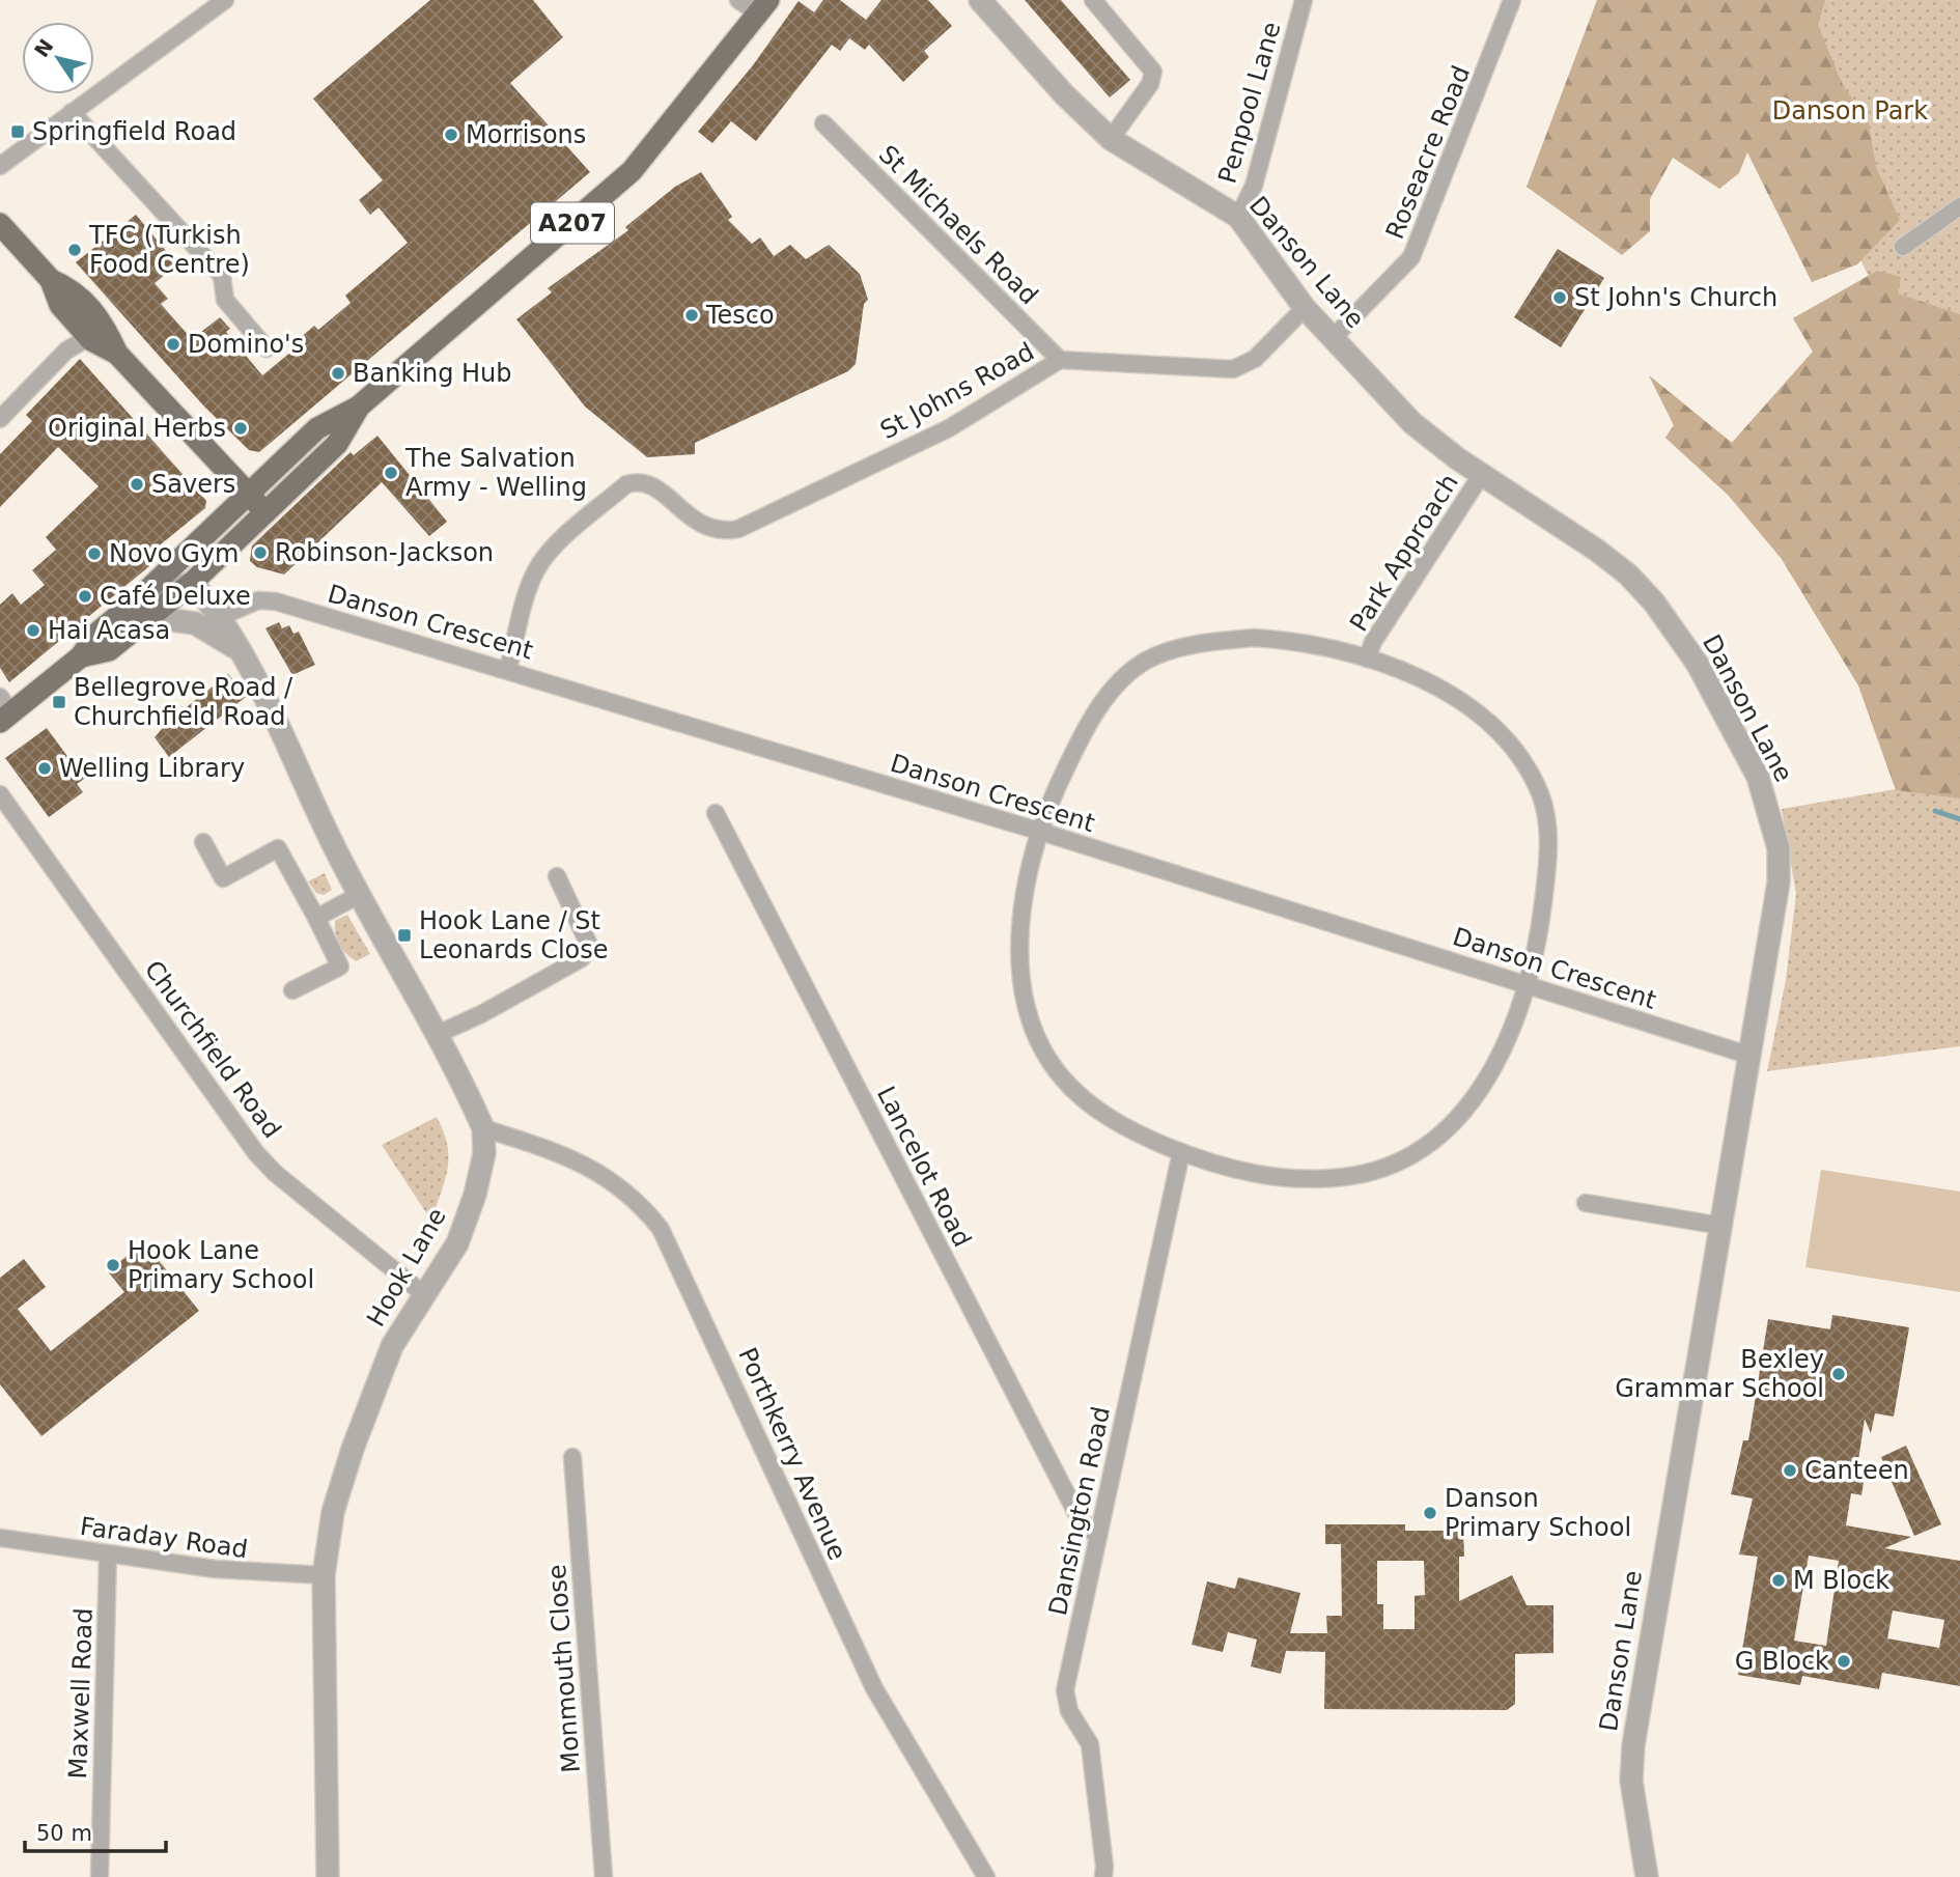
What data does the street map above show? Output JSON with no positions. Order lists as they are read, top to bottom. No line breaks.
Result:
{"streets":{"main road":["A207"],"street":["Penpool Lane","Roseacre Road","St Michaels Road","Danson Lane","St Johns Road","Park Approach","Danson Crescent","Churchfield Road","Lancelot Road","Hook Lane","Porthkerry Avenue","Dansington Road","Faraday Road","Monmouth Close","Maxwell Road"]},"crossings":[["Penpool Lane","Danson Lane"],["Roseacre Road","Danson Lane"],["A207","Hook Lane"],["St Michaels Road","St Johns Road"],["Danson Lane","St Johns Road"],["Danson Lane","Park Approach"],["Danson Lane","Danson Crescent"],["St Johns Road","Danson Crescent"],["Danson Crescent","Hook Lane"],["Churchfield Road","Hook Lane"],["Lancelot Road","Dansington Road"],["Hook Lane","Porthkerry Avenue"],["Hook Lane","Faraday Road"],["Faraday Road","Maxwell Road"]],"parks":["Danson Park"],"places":{"transit":["Springfield Road","Bellegrove Road / Churchfield Road","Hook Lane / St Leonards Close"],"other":["Morrisons","TFC (Turkish Food Centre)","St John's Church","Tesco","Domino's","Banking Hub","Original Herbs","The Salvation Army - Welling","Savers","Robinson-Jackson","Novo Gym","Café Deluxe","Hai Acasa","Welling Library","Hook Lane Primary School","Bexley Grammar School","Canteen","Danson Primary School","M Block","G Block"]},"scale_bar":"50 m","north":"top left"}
